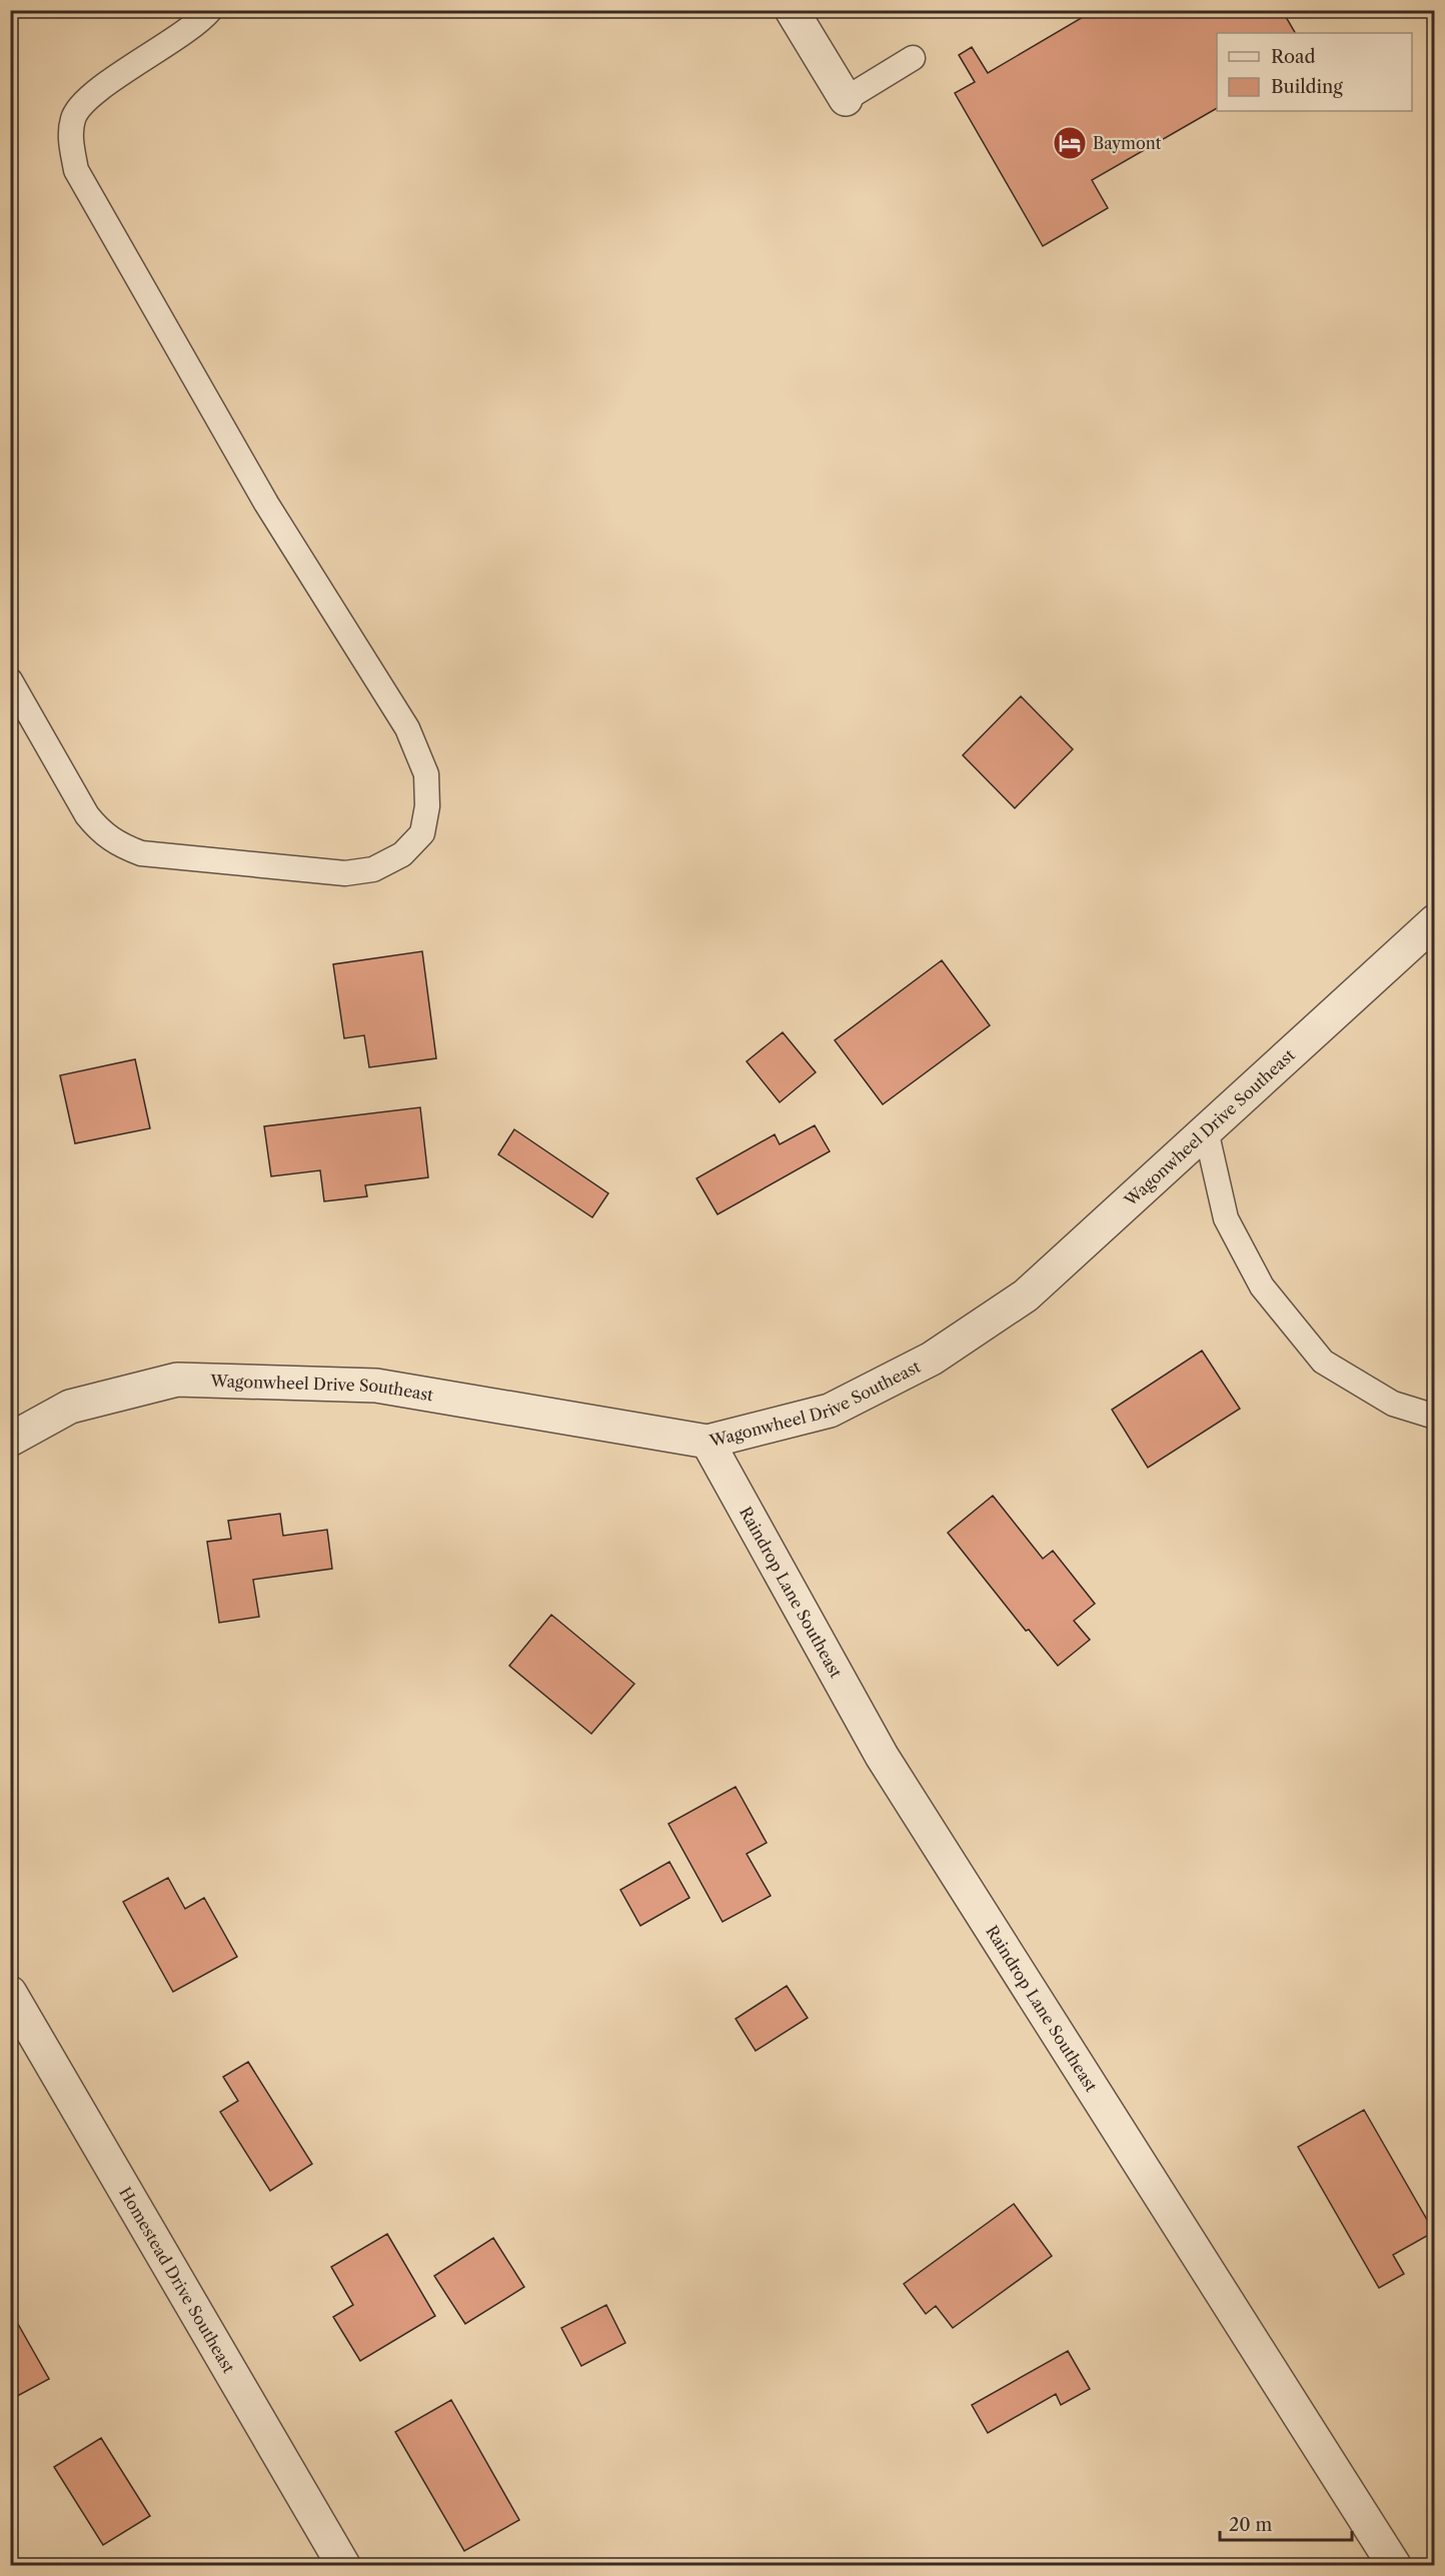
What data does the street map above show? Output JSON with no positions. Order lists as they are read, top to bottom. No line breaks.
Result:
{"streets":{"street":["Wagonwheel Drive Southeast","Raindrop Lane Southeast","Homestead Drive Southeast"]},"crossings":[["Wagonwheel Drive Southeast","Raindrop Lane Southeast"]],"places":{"hotel":["Baymont"]},"legend":["Road","Building"],"scale_bar":"20 m"}
